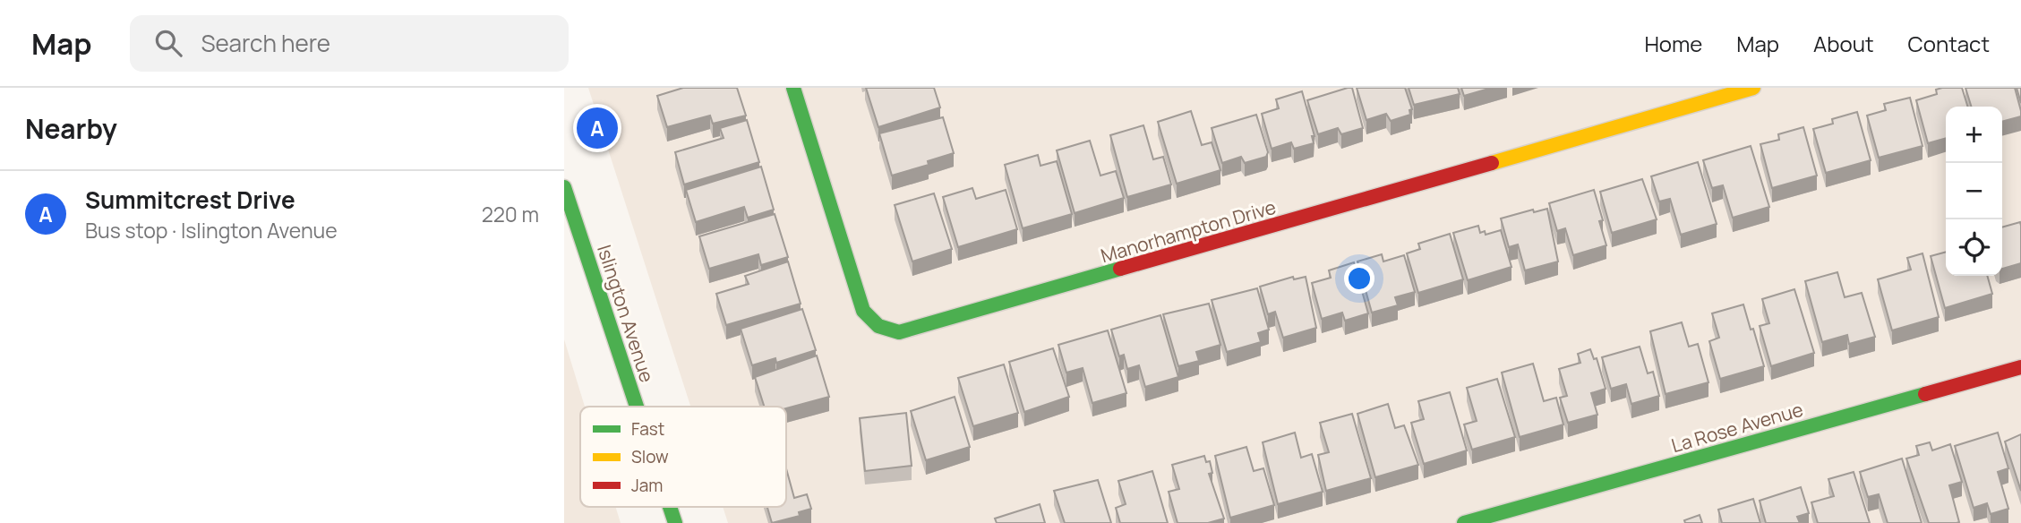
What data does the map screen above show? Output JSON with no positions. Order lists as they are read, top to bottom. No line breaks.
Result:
{"streets":{"street":["Manorhampton Drive","Islington Avenue","La Rose Avenue"]},"legend":["Fast","Slow","Jam"],"page":{"header":"Map","search":"Search here","nav":["Home","Map","About","Contact"],"heading":"Nearby","pins":"A","map_buttons":["+","−"],"list":[{"mark":"A","name":"Summitcrest Drive","note":"Bus stop · Islington Avenue","value":"220 m"}]}}
